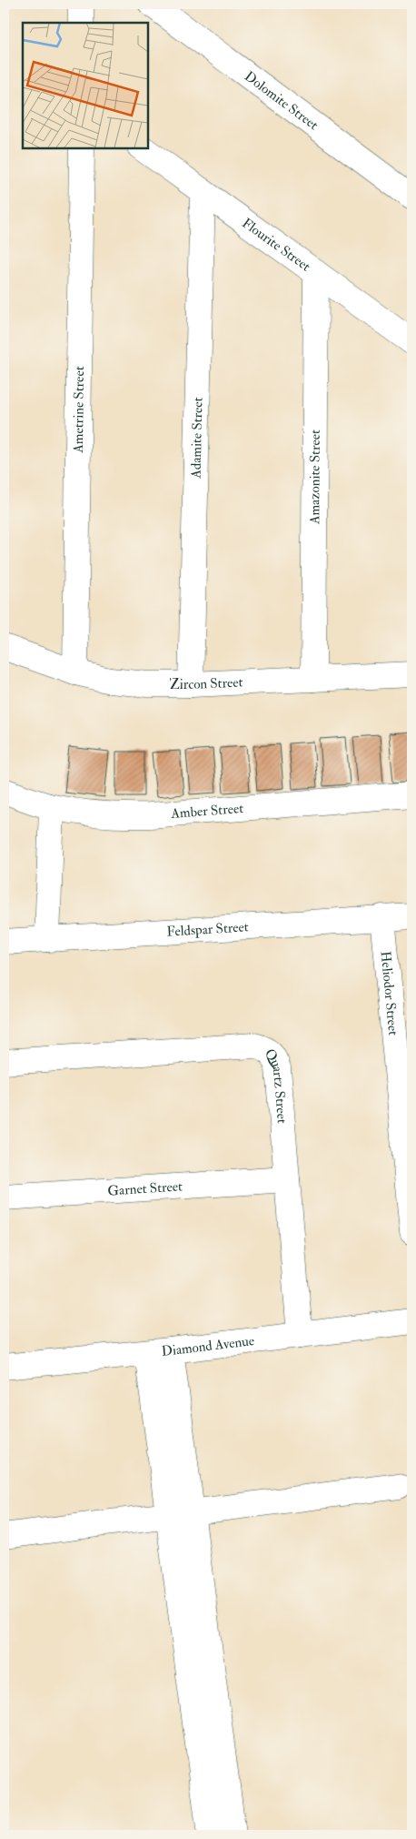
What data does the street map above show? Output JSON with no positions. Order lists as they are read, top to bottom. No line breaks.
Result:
{"streets":{"street":["Dolomite Street","Flourite Street","Ametrine Street","Adamite Street","Amazonite Street","Zircon Street","Amber Street","Feldspar Street","Heliodor Street","Quartz Street","Garnet Street","Diamond Avenue"]},"crossings":[["Flourite Street","Adamite Street"],["Flourite Street","Amazonite Street"],["Ametrine Street","Zircon Street"],["Adamite Street","Zircon Street"],["Amazonite Street","Zircon Street"],["Feldspar Street","Heliodor Street"],["Quartz Street","Garnet Street"],["Quartz Street","Diamond Avenue"]]}
